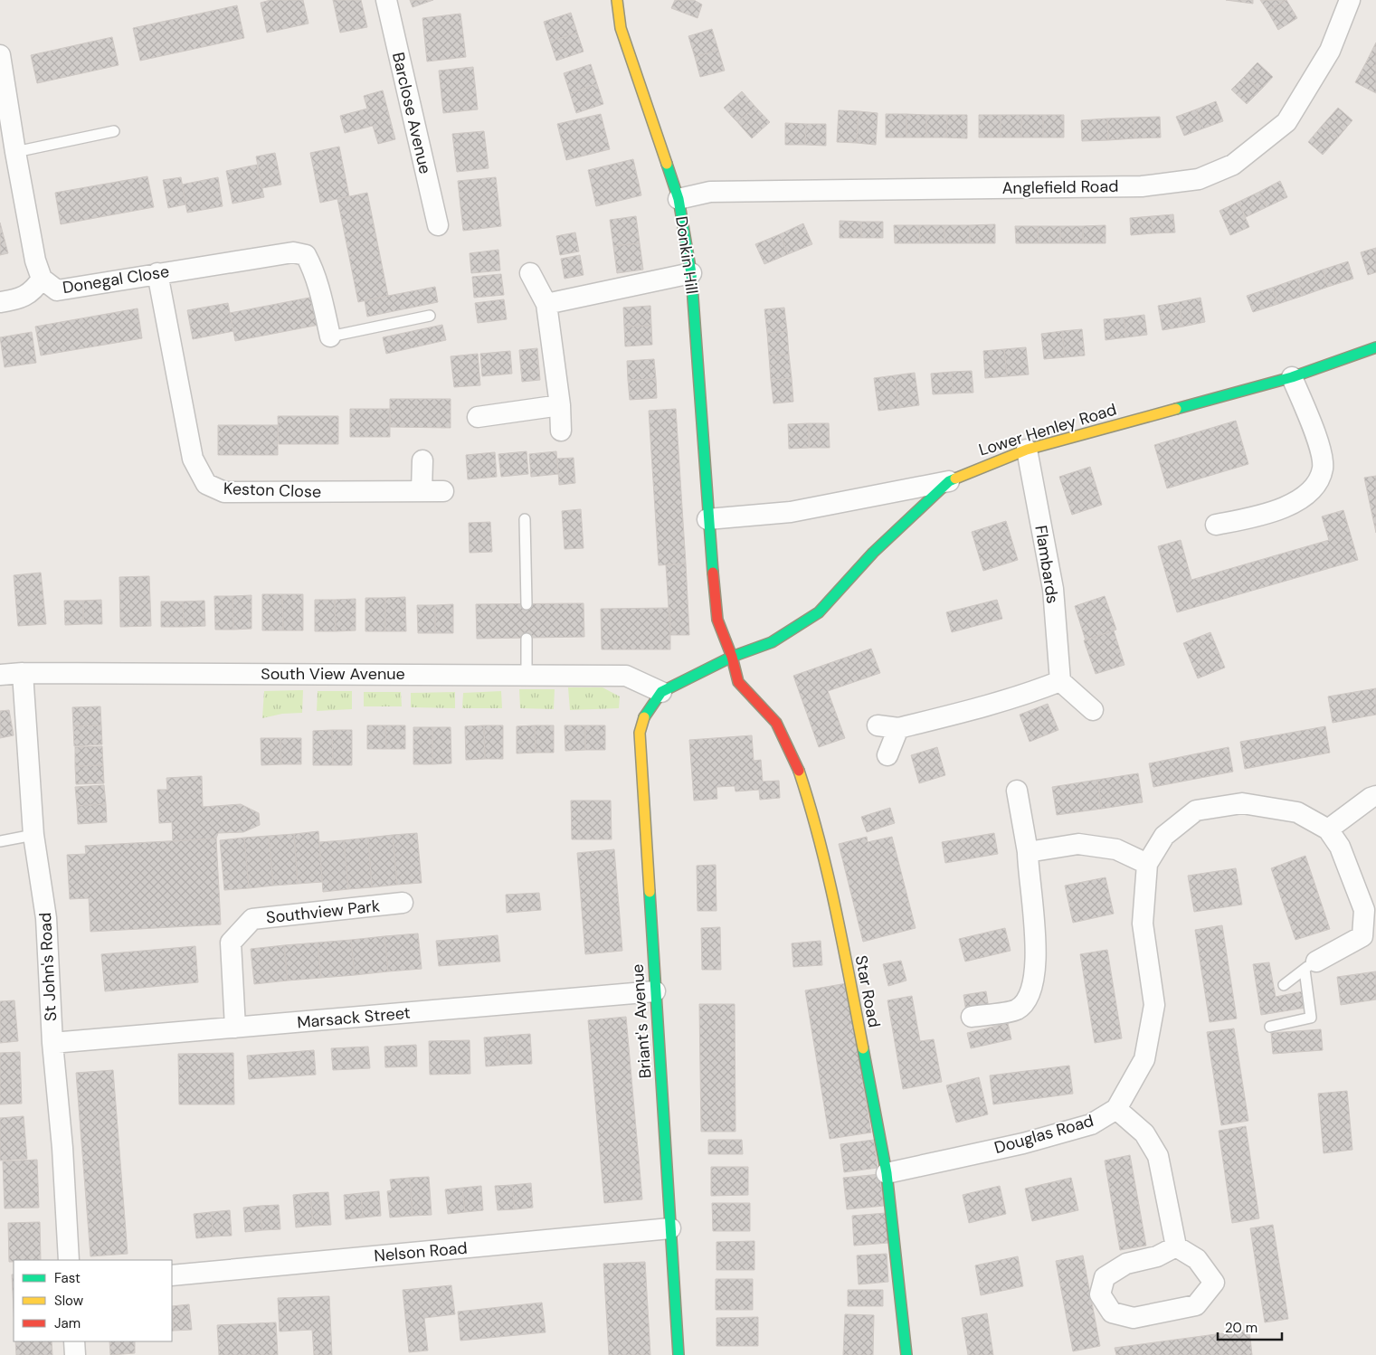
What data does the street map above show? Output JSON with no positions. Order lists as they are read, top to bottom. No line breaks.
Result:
{"streets":{"main road":["Donkin Hill","Lower Henley Road","Star Road","Briant's Avenue"],"street":["Barclose Avenue","Anglefield Road","Donegal Close","Keston Close","Flambards","South View Avenue","Southview Park","St John's Road","Marsack Street","Douglas Road","Nelson Road"]},"crossings":[["Anglefield Road","Donkin Hill"],["Donkin Hill","Lower Henley Road"],["Donkin Hill","Star Road"],["Donegal Close","Keston Close"],["Lower Henley Road","Flambards"],["Lower Henley Road","Star Road"],["South View Avenue","St John's Road"],["South View Avenue","Briant's Avenue"],["Southview Park","Marsack Street"],["St John's Road","Marsack Street"],["Star Road","Douglas Road"],["Marsack Street","Briant's Avenue"],["Briant's Avenue","Nelson Road"]],"legend":["Fast","Slow","Jam"],"scale_bar":"20 m"}
